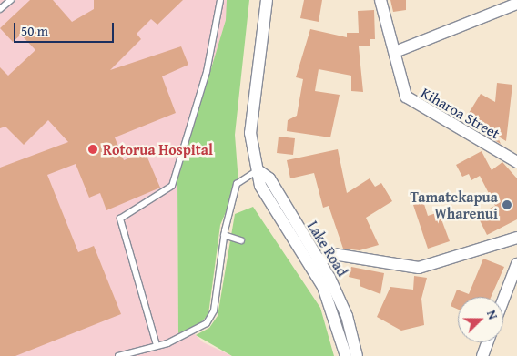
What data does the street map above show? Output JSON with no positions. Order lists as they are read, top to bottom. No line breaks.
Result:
{"streets":{"street":["Kiharoa Street","Lake Road"]},"places":["Rotorua Hospital","Tamatekapua Wharenui"],"scale_bar":"50 m","north":"right"}
